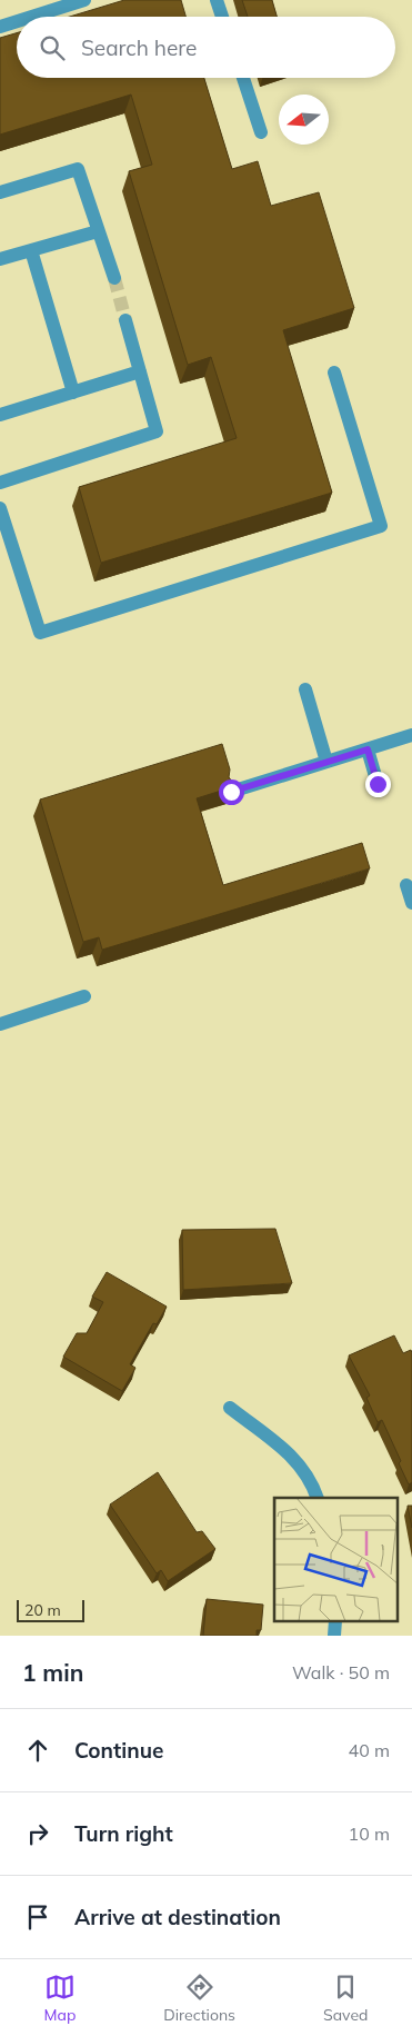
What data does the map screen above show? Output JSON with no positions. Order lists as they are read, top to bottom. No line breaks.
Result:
{"scale_bar":"20 m","north":"left","page":{"search":"Search here","scale":"20 m","heading":["1 min","Walk · 50 m"],"list":[["Continue","40 m"],["Turn right","10 m"],"Arrive at destination"],"nav":["Map","Directions","Saved"]}}
